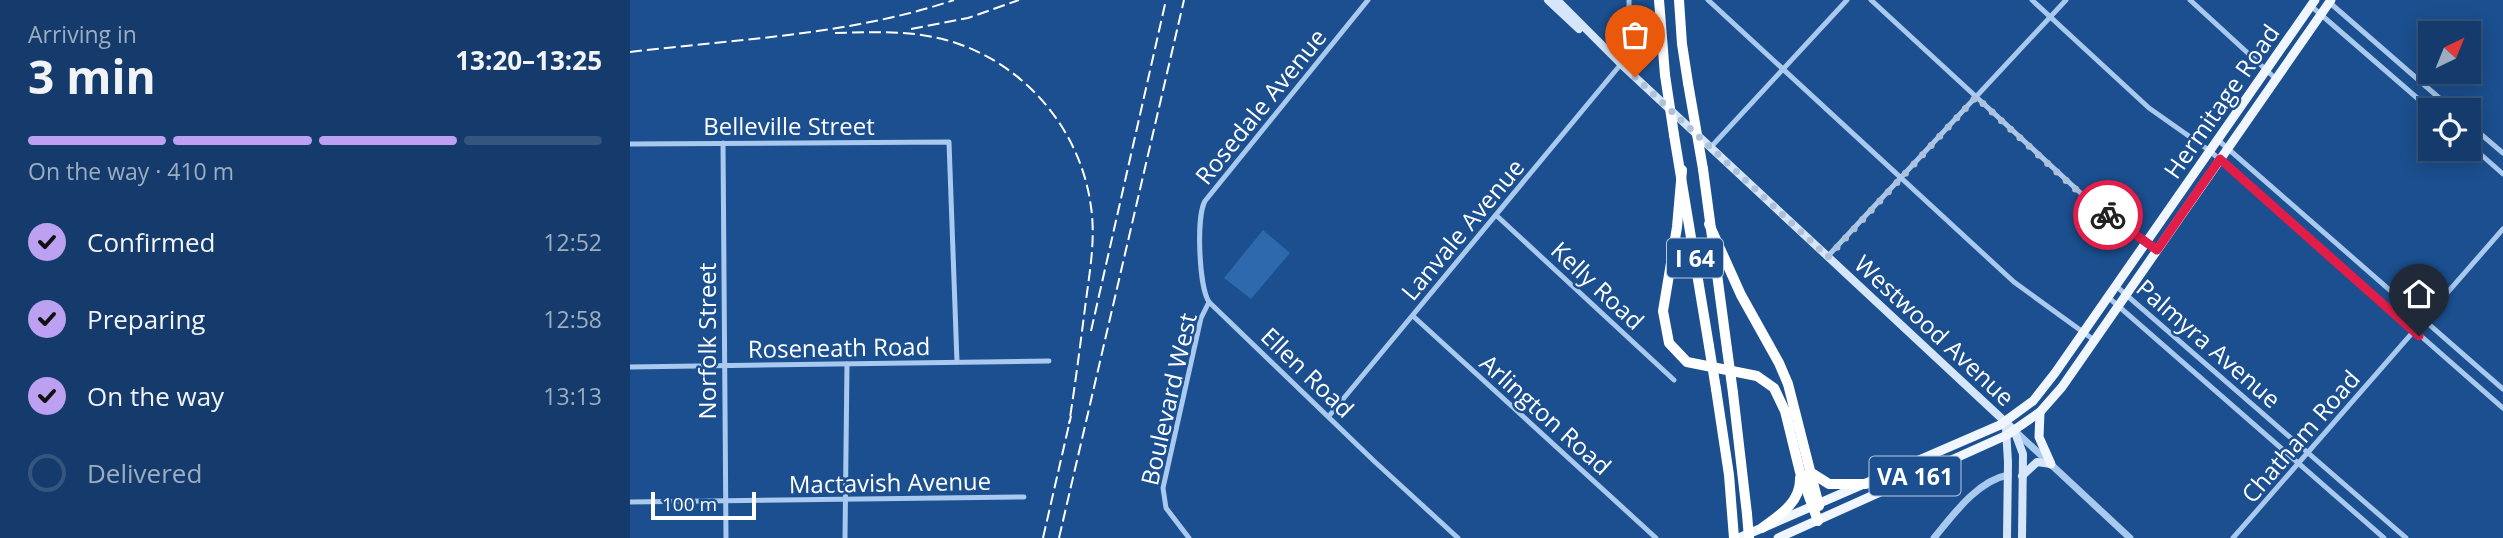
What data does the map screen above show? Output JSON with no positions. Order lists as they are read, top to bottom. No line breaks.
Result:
{"streets":{"highway":["I 64"],"main road":["Hermitage Road","Westwood Avenue","VA 161"],"street":["Rosedale Avenue","Belleville Street","Lanvale Avenue","Kelly Road","Norfolk Street","Palmyra Avenue","Roseneath Road","Ellen Road","Boulevard West","Arlington Road","Chatham Road","Mactavish Avenue"]},"crossings":[["Hermitage Road","Westwood Avenue"],["Hermitage Road","Palmyra Avenue"],["Hermitage Road","VA 161"],["Rosedale Avenue","Ellen Road"],["Rosedale Avenue","Boulevard West"],["Belleville Street","Norfolk Street"],["Belleville Street","Roseneath Road"],["Lanvale Avenue","Kelly Road"],["Lanvale Avenue","Westwood Avenue"],["Lanvale Avenue","Ellen Road"],["Lanvale Avenue","Arlington Road"],["I 64","VA 161"],["Westwood Avenue","VA 161"],["Norfolk Street","Roseneath Road"],["Norfolk Street","Mactavish Avenue"],["Palmyra Avenue","Chatham Road"],["Ellen Road","Boulevard West"]],"scale_bar":"100 m","north":"top right","page":{"heading":["3 min","Arriving in","13:20–13:25"],"bar":"On the way · 410 m","list":[["Confirmed","12:52"],["Preparing","12:58"],["On the way","13:13"],"Delivered"],"scale":"100 m"}}
